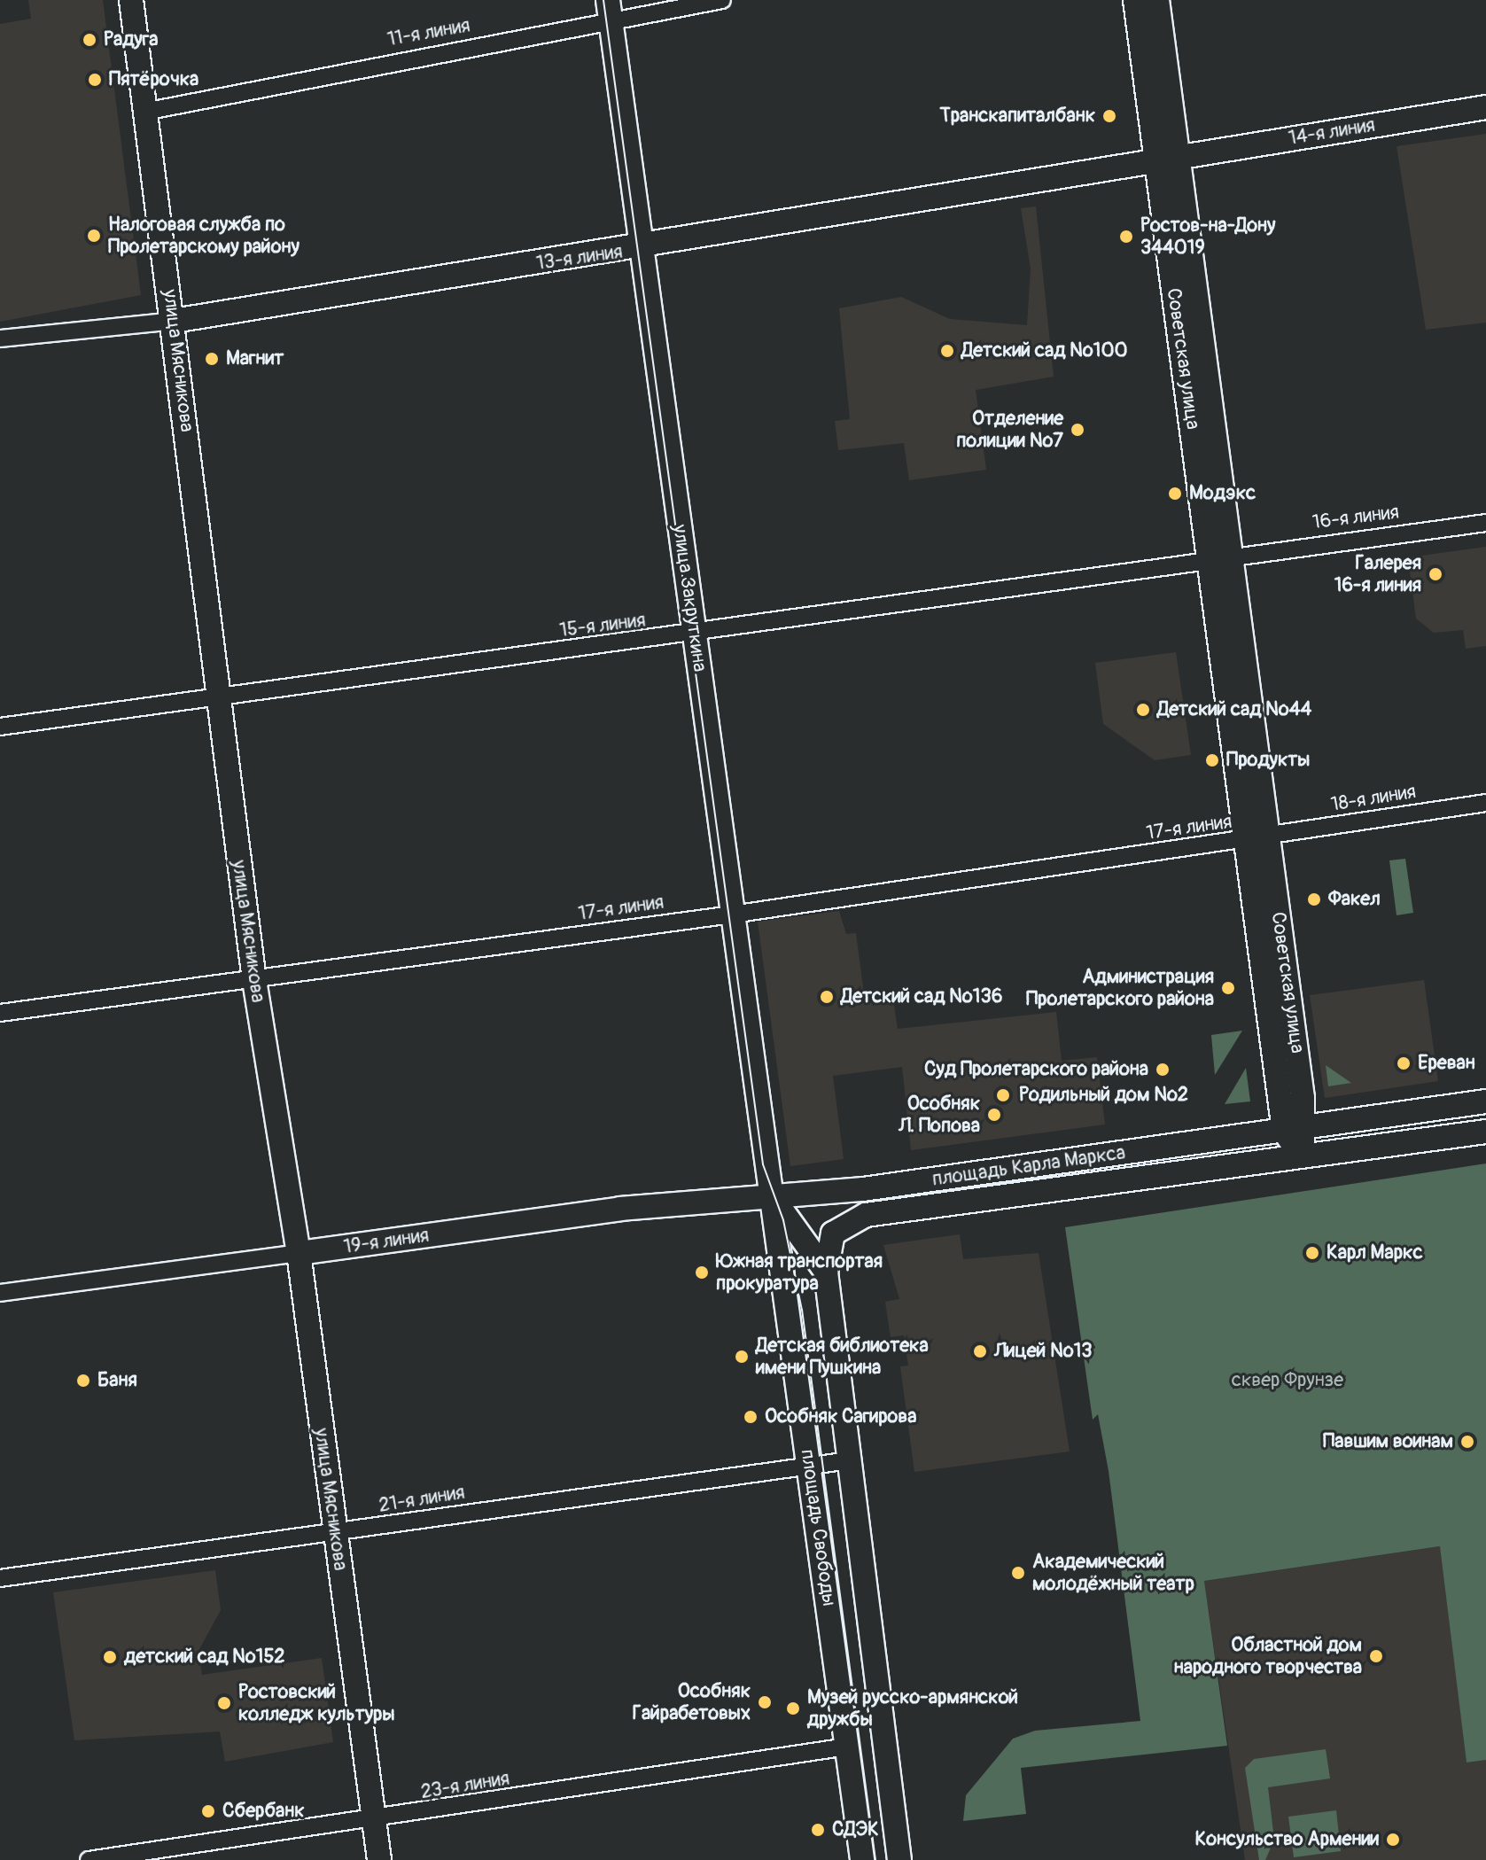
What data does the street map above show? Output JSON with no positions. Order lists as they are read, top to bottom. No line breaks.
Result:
{"streets":{"main road":["14-я линия","13-я линия","Советская улица","улица Мясникова","улица Закруткина","площадь Карла Маркса","19-я линия","площадь Свободы"],"street":["11-я линия","16-я линия","15-я линия","18-я линия","17-я линия","21-я линия","23-я линия"]},"crossings":[["11-я линия","улица Мясникова"],["11-я линия","улица Закруткина"],["14-я линия","13-я линия"],["14-я линия","Советская улица"],["13-я линия","Советская улица"],["13-я линия","улица Мясникова"],["13-я линия","улица Закруткина"],["Советская улица","16-я линия"],["Советская улица","15-я линия"],["Советская улица","18-я линия"],["Советская улица","17-я линия"],["Советская улица","площадь Карла Маркса"],["улица Мясникова","15-я линия"],["улица Мясникова","17-я линия"],["улица Мясникова","19-я линия"],["улица Мясникова","21-я линия"],["улица Мясникова","23-я линия"],["16-я линия","15-я линия"],["улица Закруткина","15-я линия"],["улица Закруткина","17-я линия"],["улица Закруткина","площадь Карла Маркса"],["улица Закруткина","19-я линия"],["улица Закруткина","площадь Свободы"],["18-я линия","17-я линия"],["площадь Карла Маркса","19-я линия"],["площадь Карла Маркса","площадь Свободы"],["19-я линия","площадь Свободы"],["21-я линия","площадь Свободы"],["площадь Свободы","23-я линия"]],"parks":["сквер Фрунзе"],"places":["Радуга","Пятёрочка","Транскапиталбанк","Налоговая служба по Пролетарскому району","Ростов-на-Дону 344019","Детский сад №100","Магнит","Отделение полиции №7","Модэкс","Галерея 16-я линия","Детский сад №44","Продукты","Факел","Администрация Пролетарского района","Детский сад №136","Ереван","Суд Пролетарского района","Родильный дом №2","Особняк Л. Попова","Карл Маркс","Южная транспортая прокуратура","Лицей №13","Детская библиотека имени Пушкина","Баня","Особняк Сагирова","Павшим воинам","Академический молодёжный театр","Областной дом народного творчества","детский сад №152","Особняк Гайрабетовых","Ростовский колледж культуры","Музей русско-армянской дружбы","Сбербанк","СДЭК","Консульство Армении"]}
